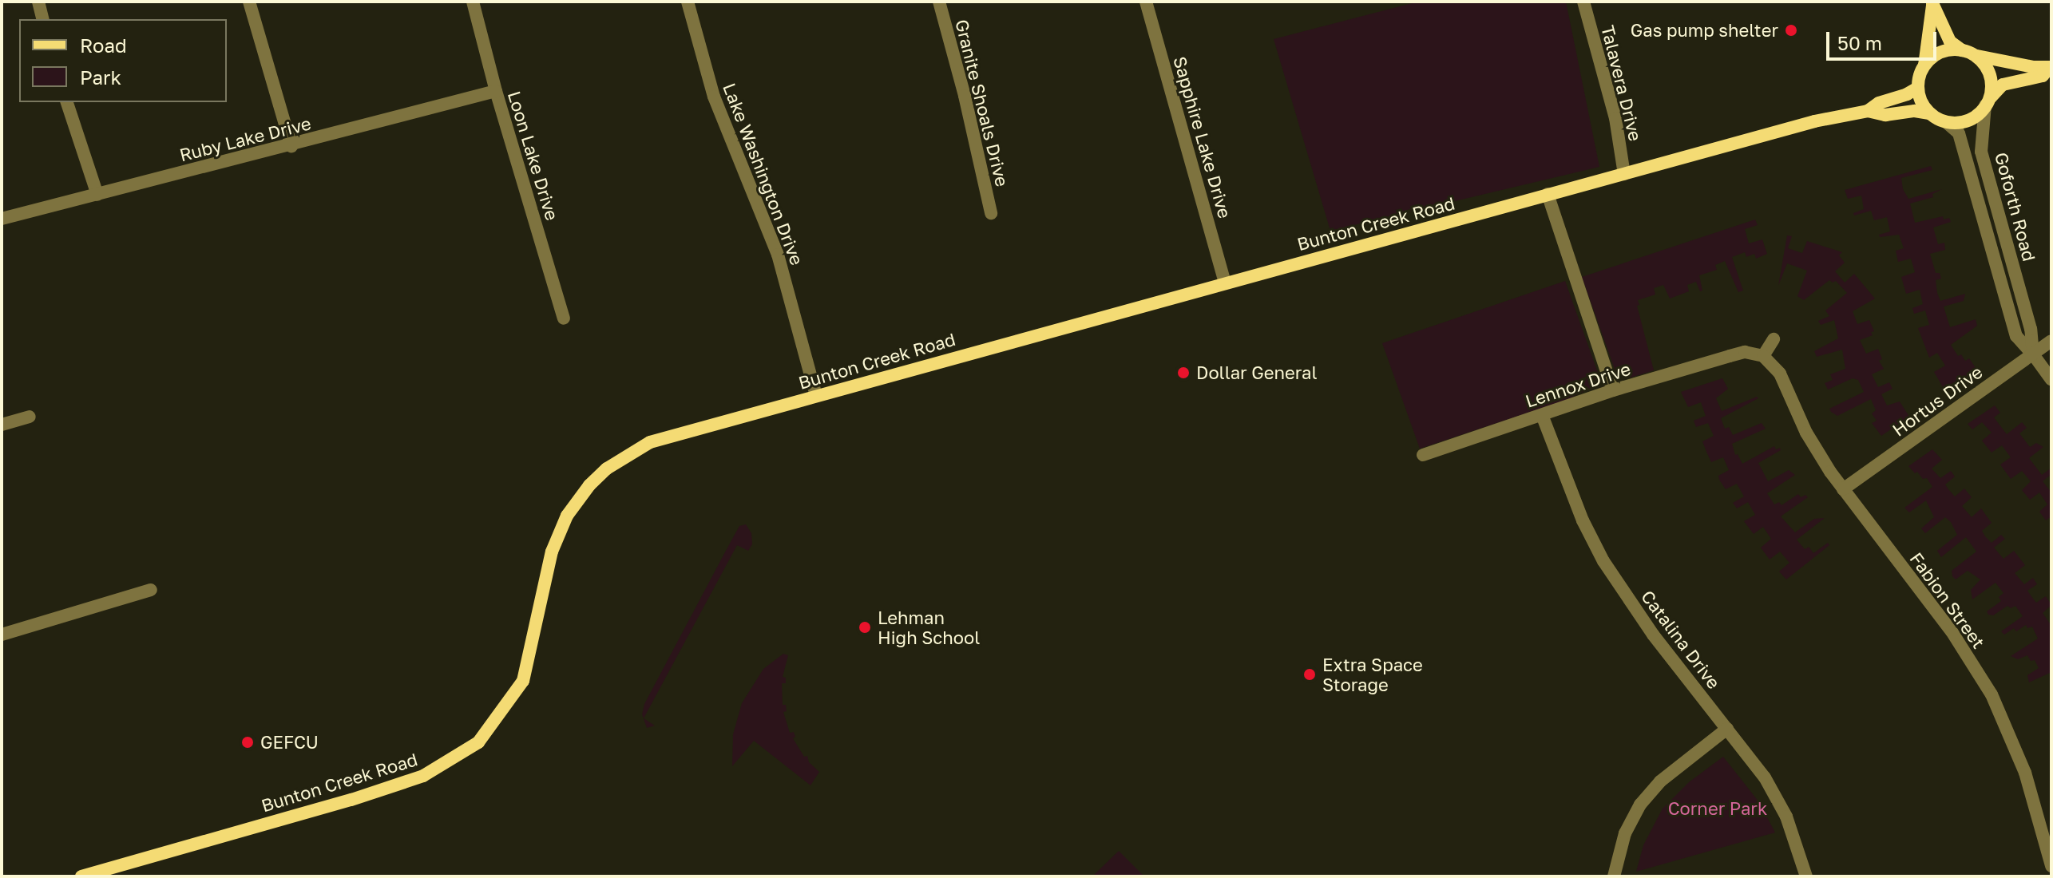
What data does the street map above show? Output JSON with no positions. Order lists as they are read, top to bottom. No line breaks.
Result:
{"streets":{"street":["Talavera Drive","Granite Shoals Drive","Sapphire Lake Drive","Ruby Lake Drive","Loon Lake Drive","Lake Washington Drive","Goforth Road","Bunton Creek Road","Lennox Drive","Hortus Drive","Fabion Street","Catalina Drive"]},"crossings":[["Talavera Drive","Bunton Creek Road"],["Sapphire Lake Drive","Bunton Creek Road"],["Ruby Lake Drive","Loon Lake Drive"],["Lake Washington Drive","Bunton Creek Road"],["Goforth Road","Bunton Creek Road"],["Goforth Road","Hortus Drive"],["Lennox Drive","Fabion Street"],["Lennox Drive","Catalina Drive"],["Hortus Drive","Fabion Street"]],"parks":["Corner Park"],"places":["Gas pump shelter","Dollar General","Lehman High School","Extra Space Storage","GEFCU"],"legend":["Road","Park"],"scale_bar":"50 m"}
